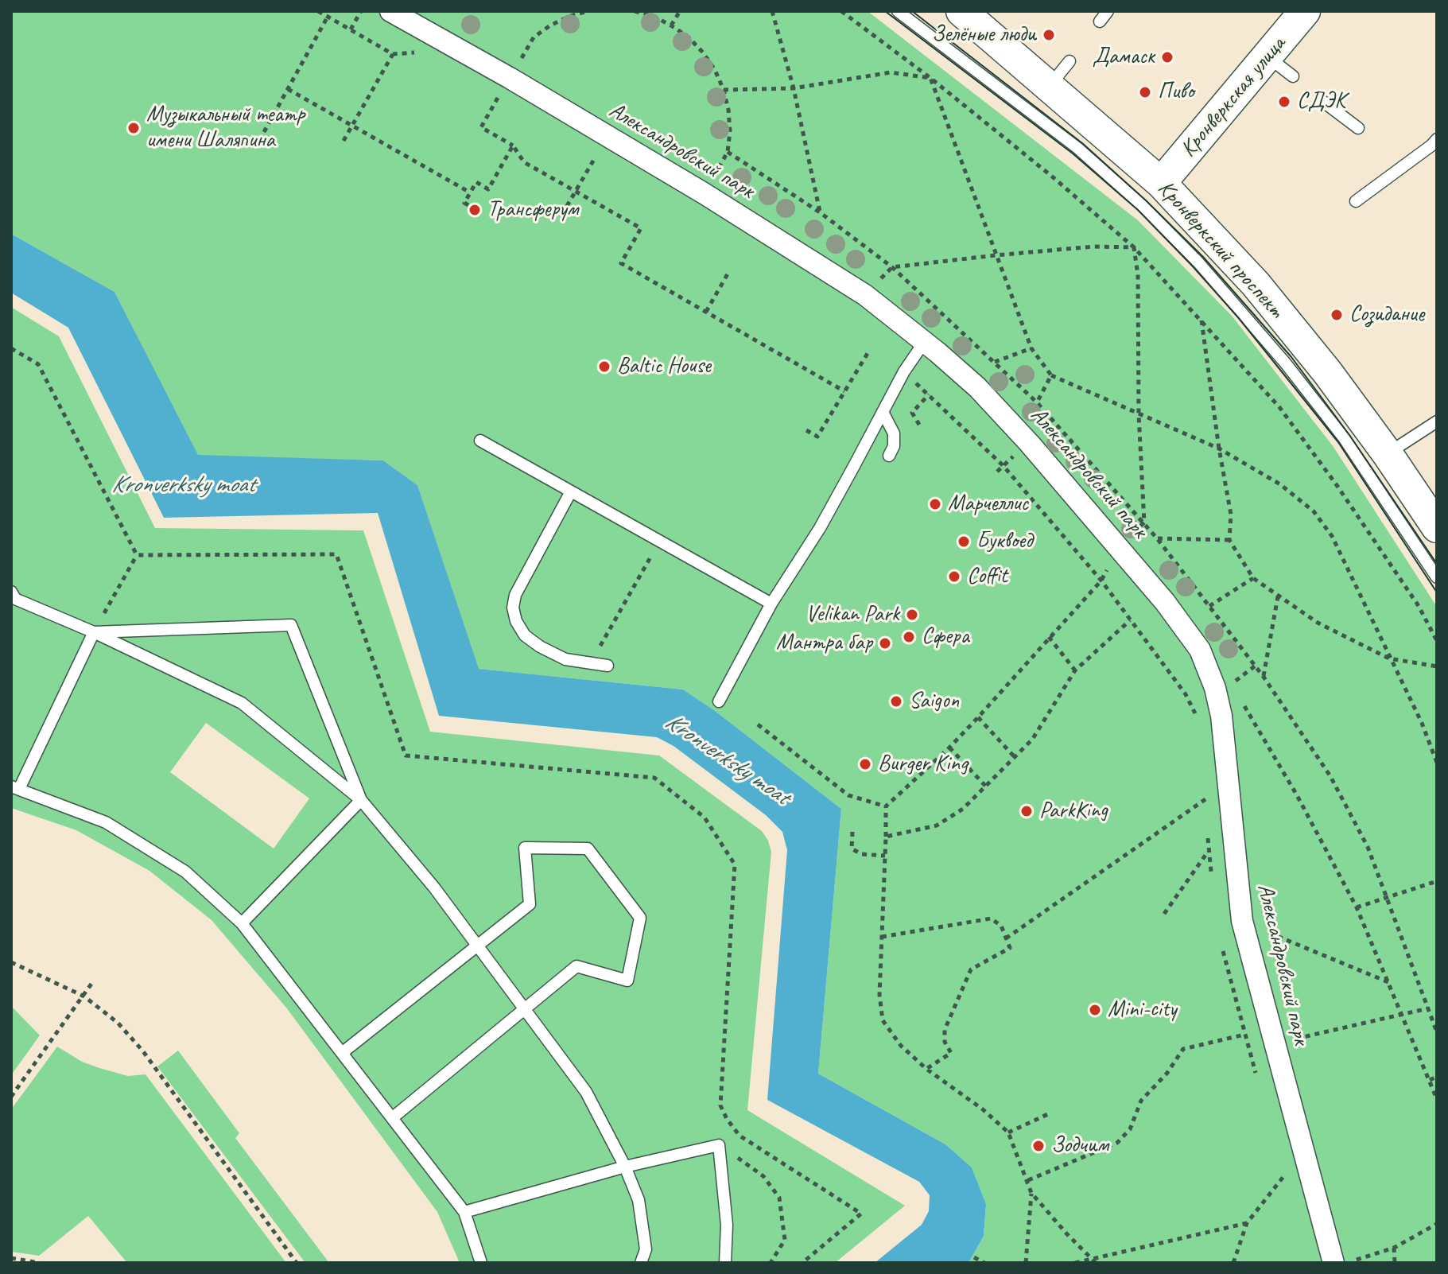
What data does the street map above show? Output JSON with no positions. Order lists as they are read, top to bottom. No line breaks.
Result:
{"streets":{"street":["Кронверкская улица","Александровский парк","Кронверкский проспект"]},"crossings":[["Кронверкская улица","Кронверкский проспект"]],"water":["Kronverksky moat"],"places":["Зелёные люди","Дамаск","Пиво","СДЭК","Музыкальный театр имени Шаляпина","Трансферум","Созидание","Baltic House","Марчеллис","Буквоед","Coffit","Velikan Park","Сфера","Мантра бар","Saigon","Burger King","ParkKing","Mini-city","Зодчим"]}
